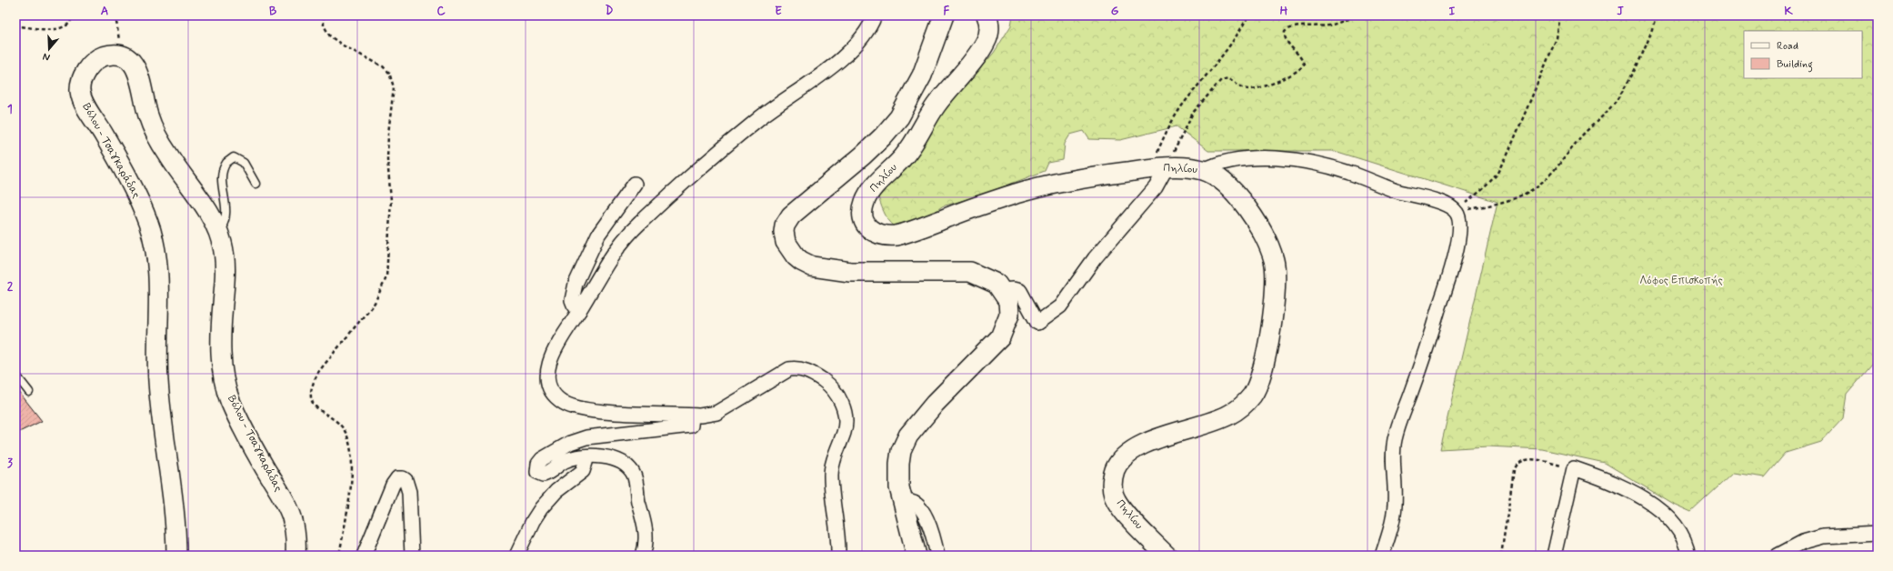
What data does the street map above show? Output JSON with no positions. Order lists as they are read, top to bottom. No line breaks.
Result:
{"streets":{"main road":["Βόλου - Τσαγκαράδας","Πηλίου"]},"parks":["Λόφος Επισκοπής"],"legend":["Road","Building"],"north":"bottom","grid":{"columns":["A","B","C","D","E","F","G","H","I","J","K"],"rows":["1","2","3"]}}
